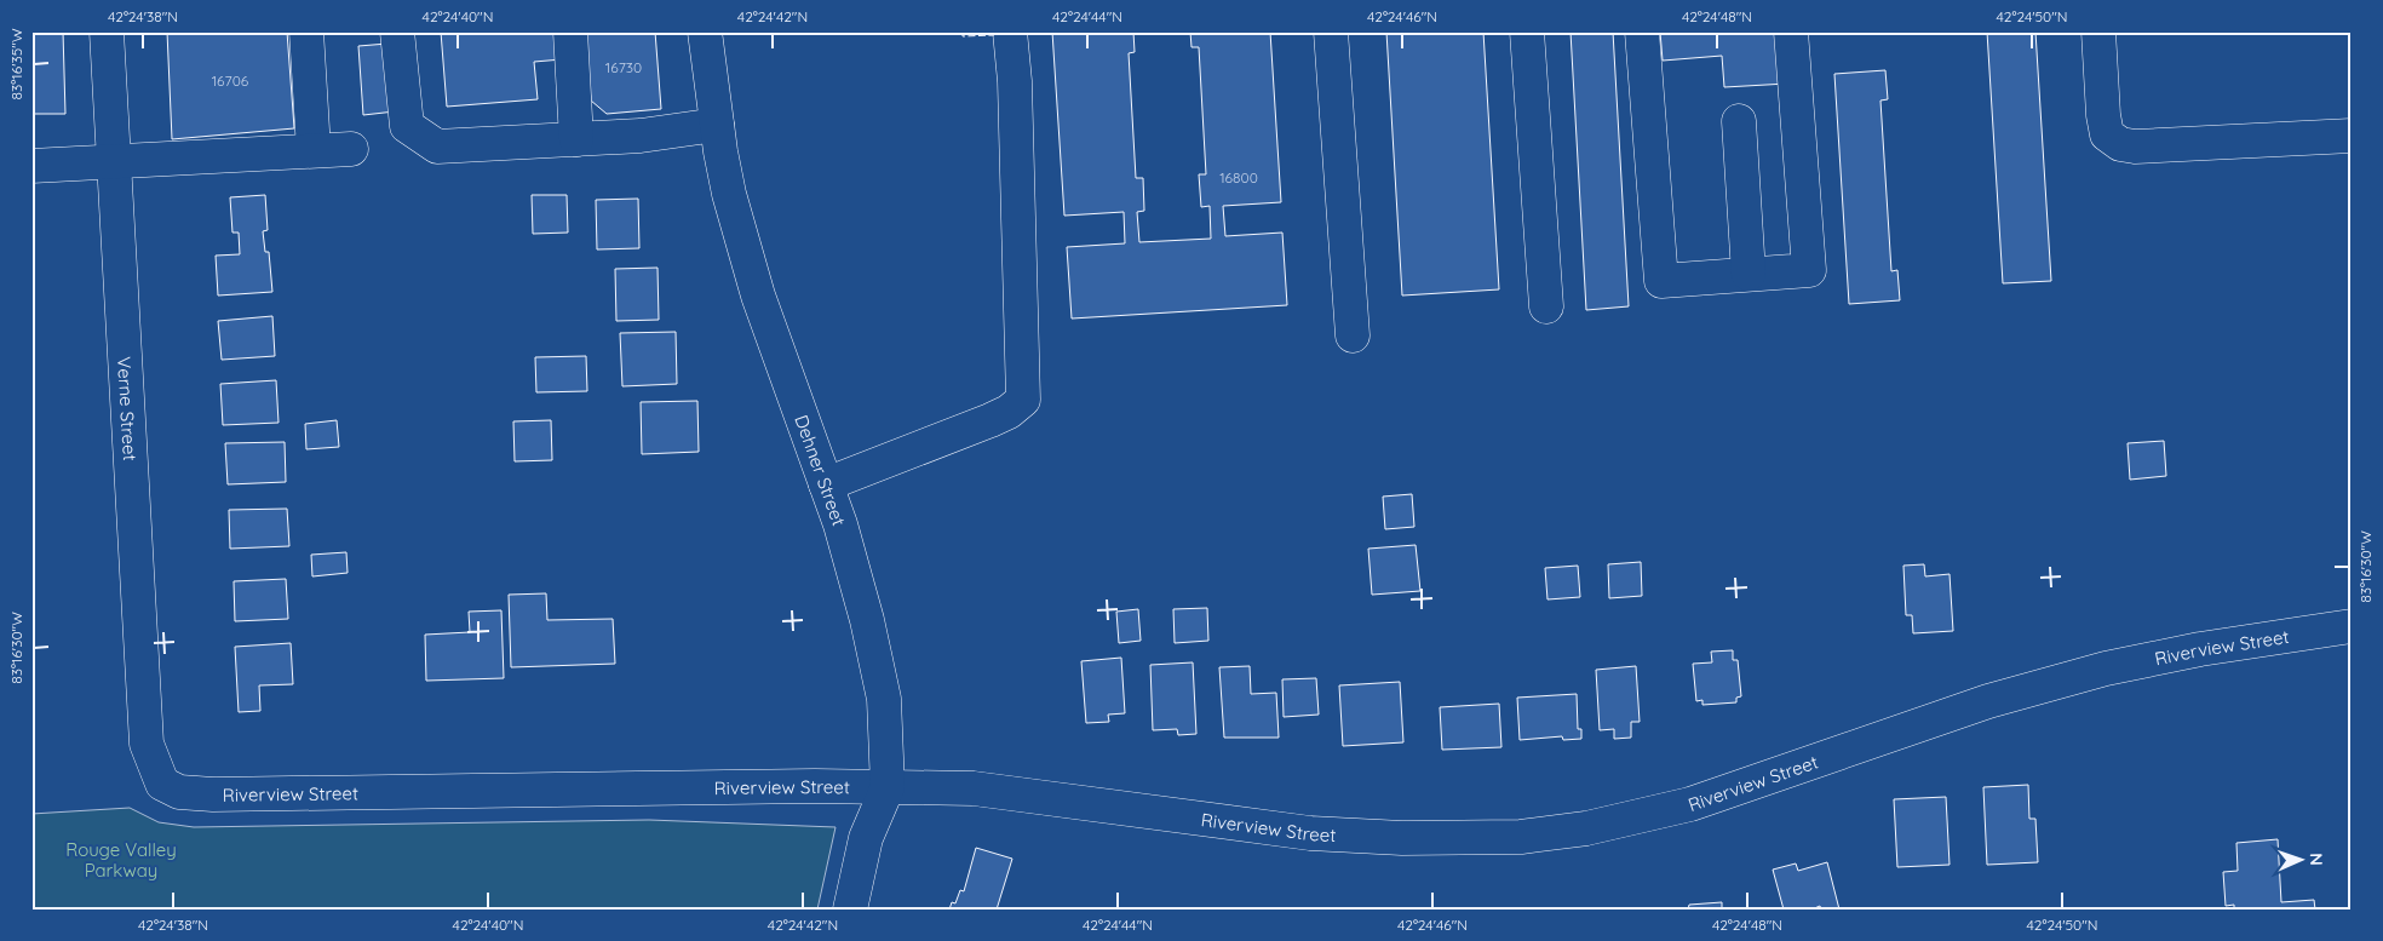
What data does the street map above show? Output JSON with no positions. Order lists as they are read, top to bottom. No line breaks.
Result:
{"streets":{"street":["Verne Street","Dehner Street","Riverview Street"]},"crossings":[["Verne Street","Riverview Street"],["Dehner Street","Riverview Street"]],"parks":["Rouge Valley Parkway"],"house_numbers":["16730","16706","16800"],"north":"right","coordinates":["42°24'38\"N","42°24'40\"N","42°24'42\"N","42°24'44\"N","42°24'46\"N","42°24'48\"N","42°24'50\"N","83°16'35\"W","83°16'30\"W"]}
